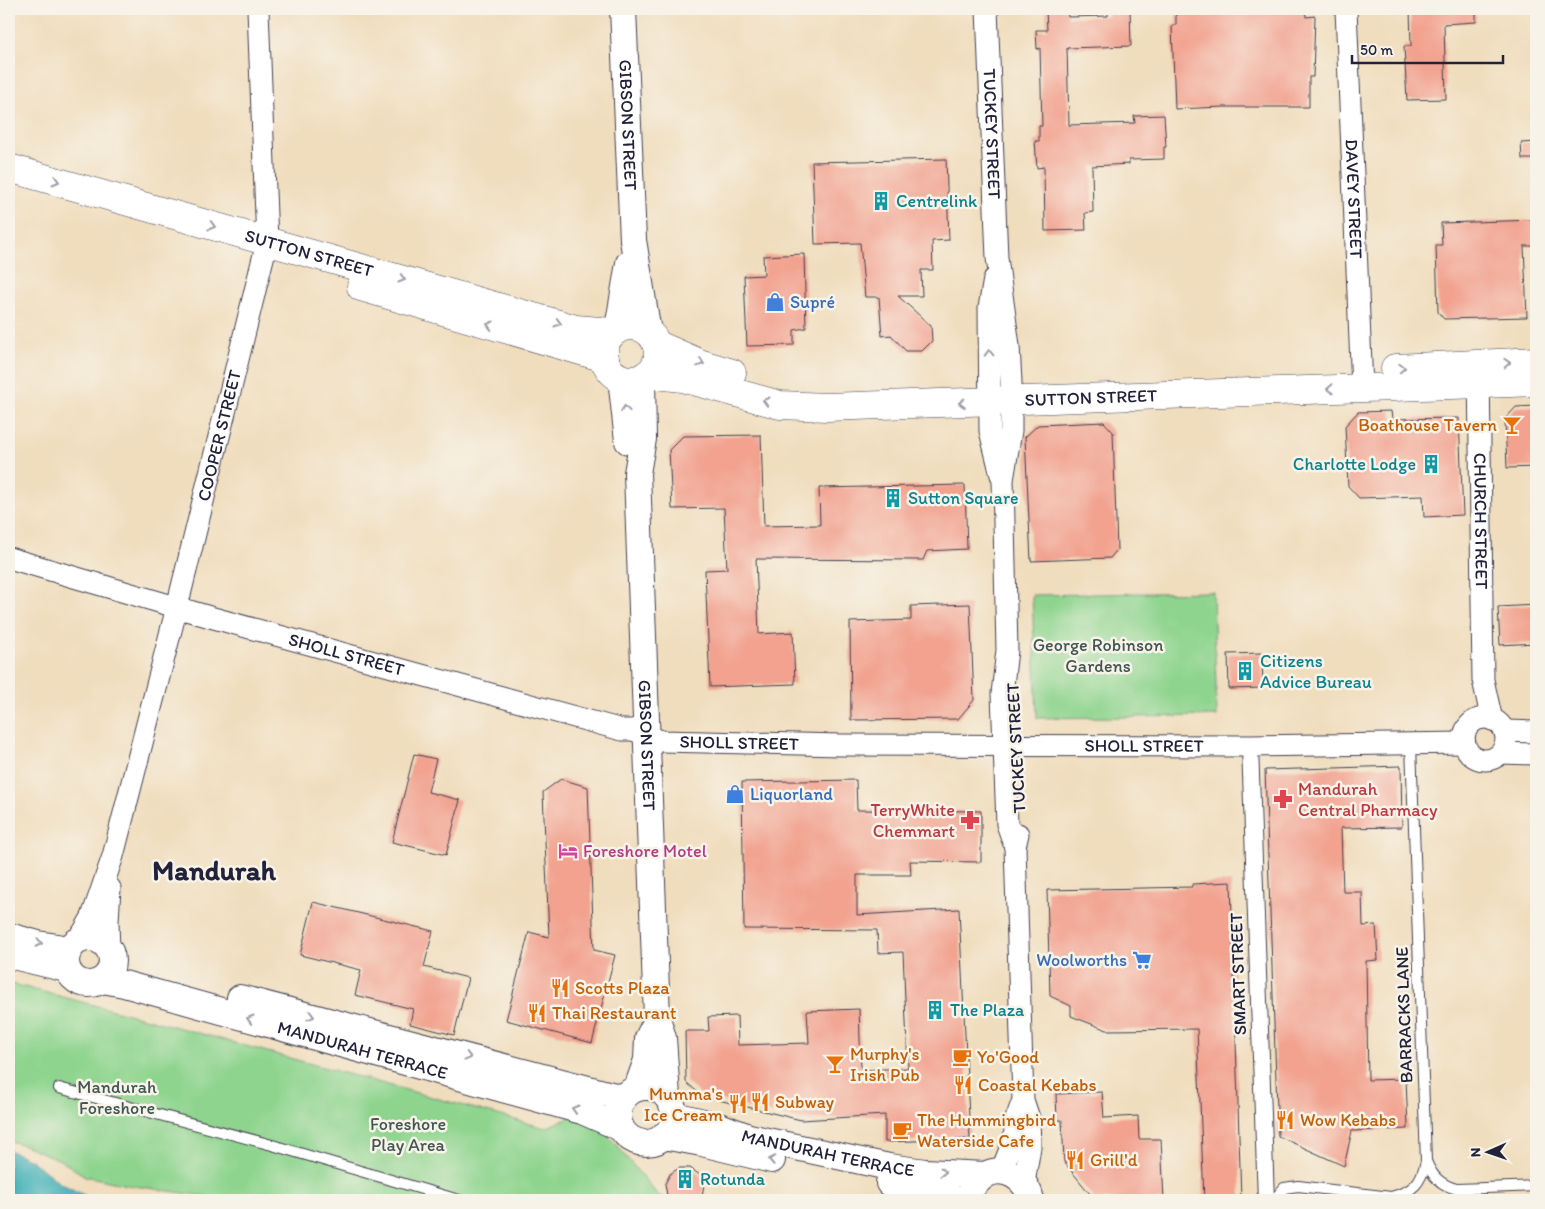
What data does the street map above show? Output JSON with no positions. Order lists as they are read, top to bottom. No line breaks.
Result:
{"streets":{"main road":["SUTTON STREET"],"street":["GIBSON STREET","TUCKEY STREET","DAVEY STREET","COOPER STREET","CHURCH STREET","SHOLL STREET","SMART STREET","MANDURAH TERRACE"],"lane":["BARRACKS LANE"]},"crossings":[["GIBSON STREET","SUTTON STREET"],["GIBSON STREET","SHOLL STREET"],["GIBSON STREET","MANDURAH TERRACE"],["TUCKEY STREET","SUTTON STREET"],["TUCKEY STREET","SHOLL STREET"],["TUCKEY STREET","MANDURAH TERRACE"],["DAVEY STREET","SUTTON STREET"],["SUTTON STREET","COOPER STREET"],["SUTTON STREET","CHURCH STREET"],["COOPER STREET","SHOLL STREET"],["COOPER STREET","MANDURAH TERRACE"],["CHURCH STREET","SHOLL STREET"],["SHOLL STREET","SMART STREET"],["SHOLL STREET","BARRACKS LANE"]],"districts":["Mandurah"],"parks":["George Robinson Gardens","Mandurah Foreshore","Foreshore Play Area"],"places":{"building":["Centrelink","Charlotte Lodge","Sutton Square","Citizens Advice Bureau","The Plaza","Rotunda"],"shop":["Supré","Liquorland"],"bar":["Boathouse Tavern","Murphy's Irish Pub"],"pharmacy":["Mandurah Central Pharmacy","TerryWhite Chemmart"],"hotel":["Foreshore Motel"],"supermarket":["Woolworths"],"restaurant":["Scotts Plaza","Thai Restaurant","Coastal Kebabs","Subway","Mumma's Ice Cream","Wow Kebabs","Grill'd"],"cafe":["Yo'Good","The Hummingbird Waterside Cafe"]},"scale_bar":"50 m","north":"left"}
